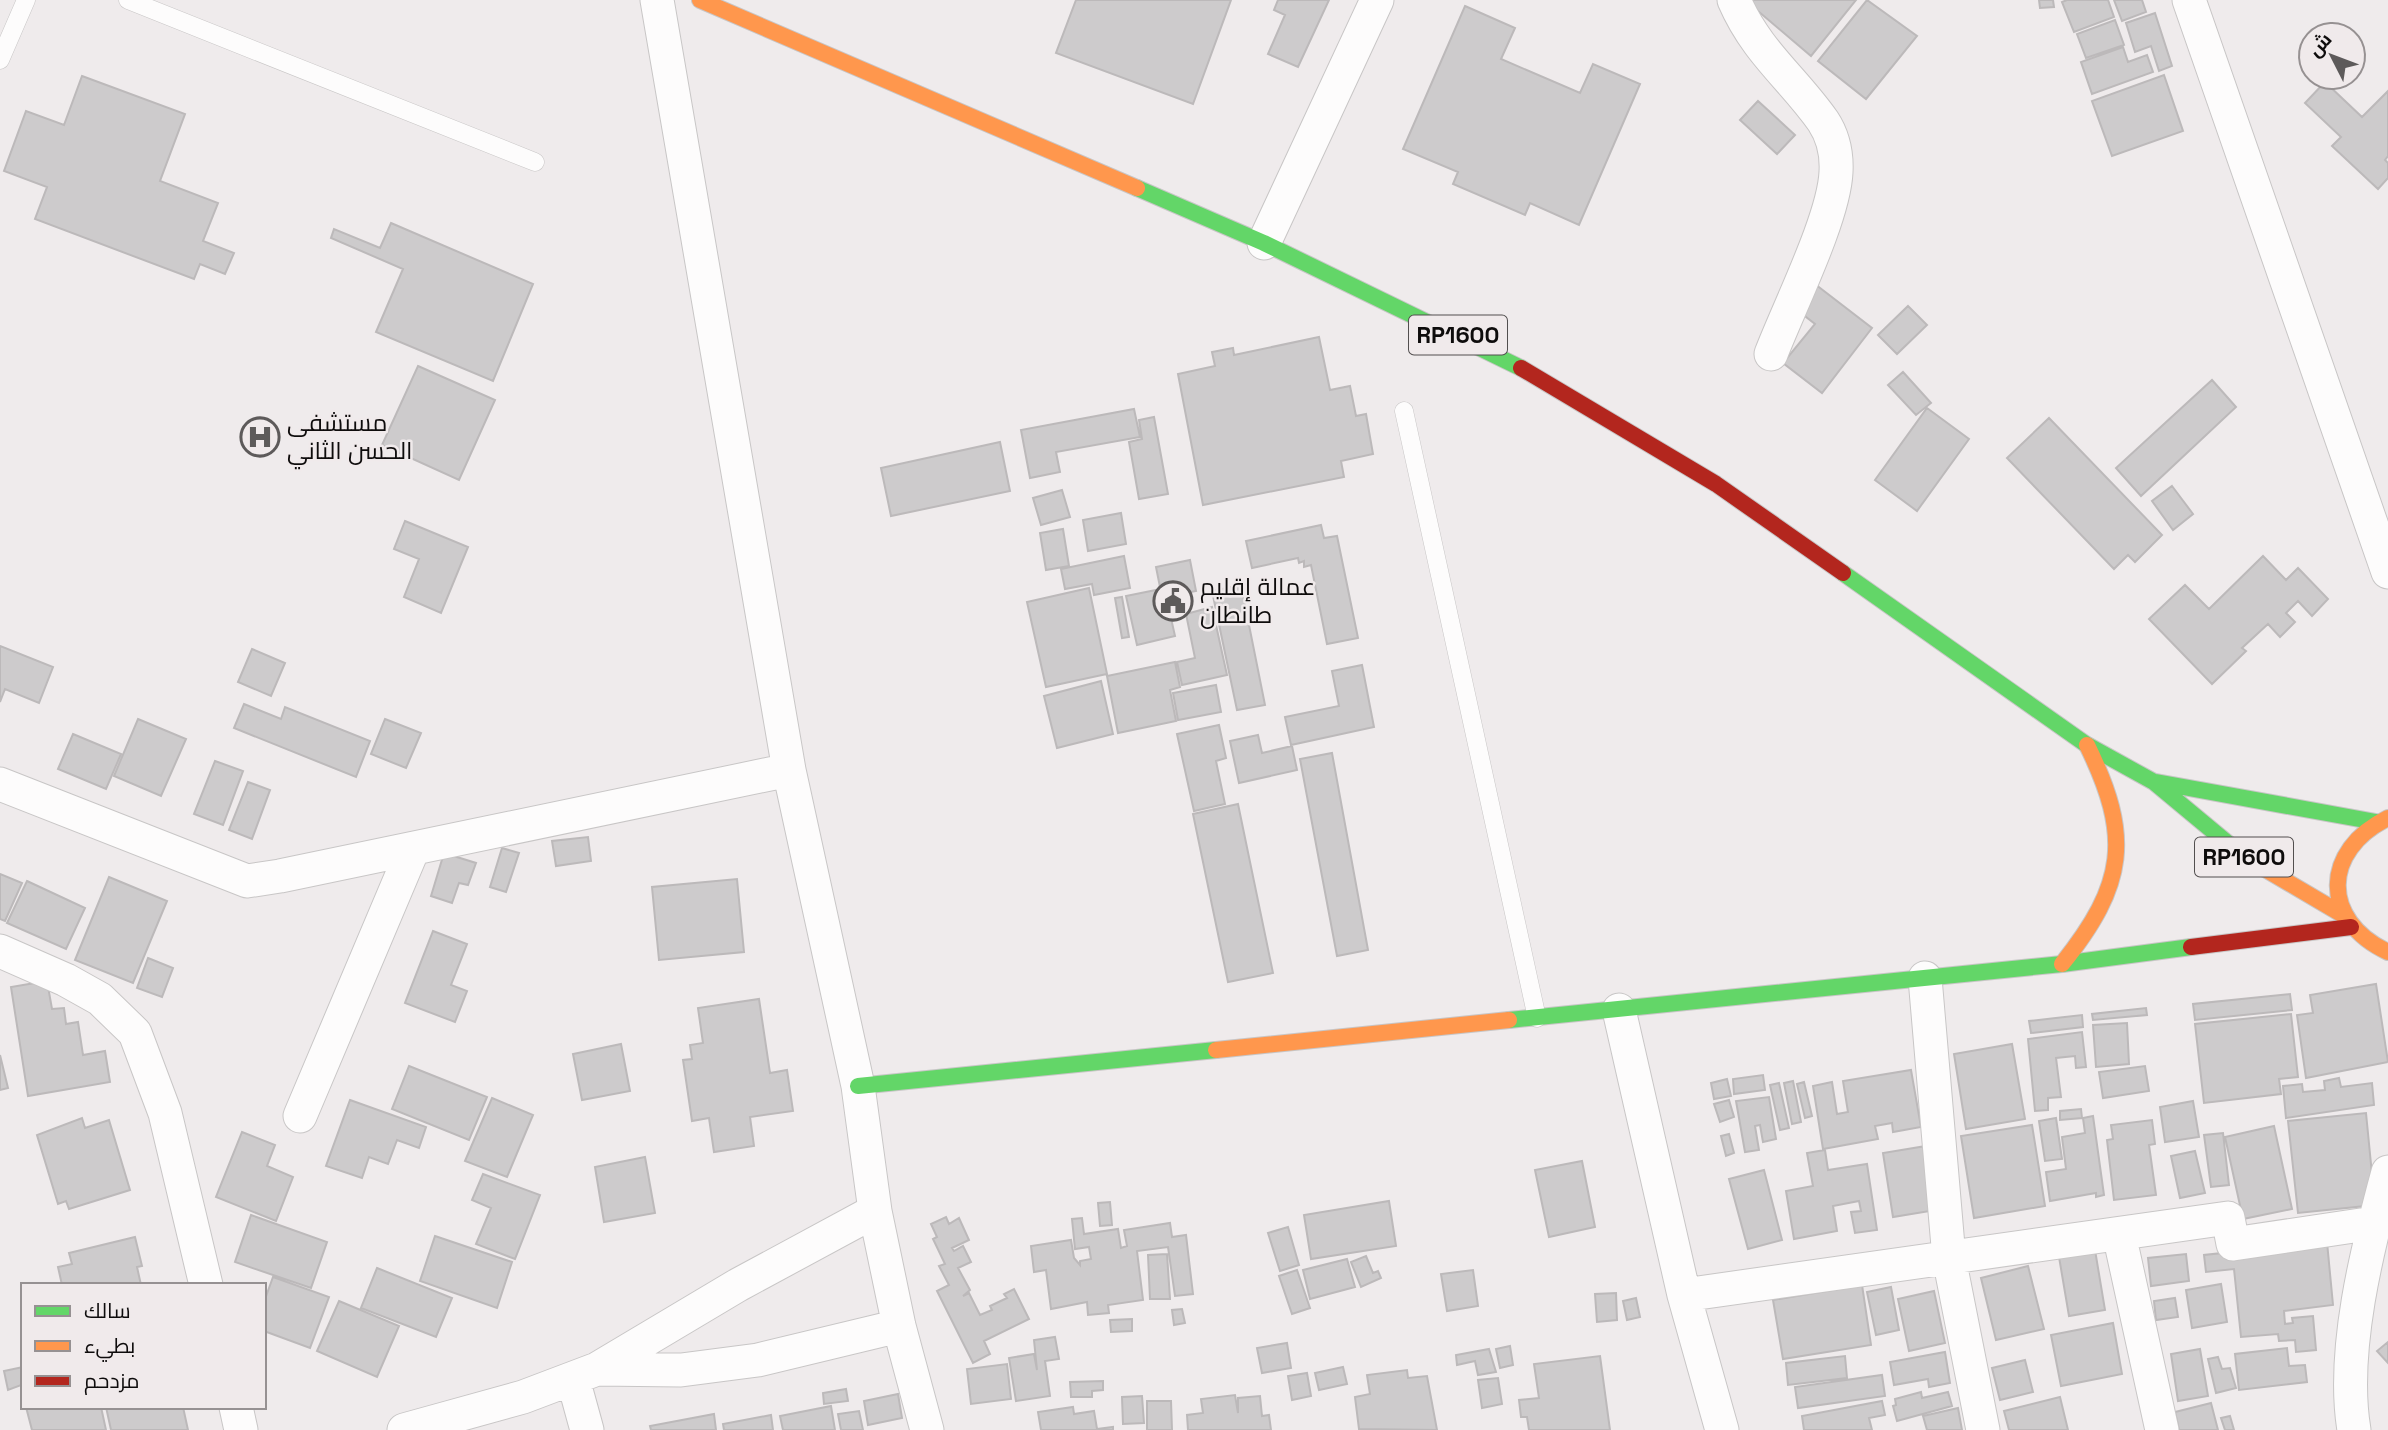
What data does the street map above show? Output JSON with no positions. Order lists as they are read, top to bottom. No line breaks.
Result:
{"streets":{"main road":["RP1600"]},"places":{"hospital":["مستشفى الحسن الثاني"],"public building":["عمالة إقليم طانطان"]},"legend":["سالك","بطيء","مزدحم"],"north":"top left"}
